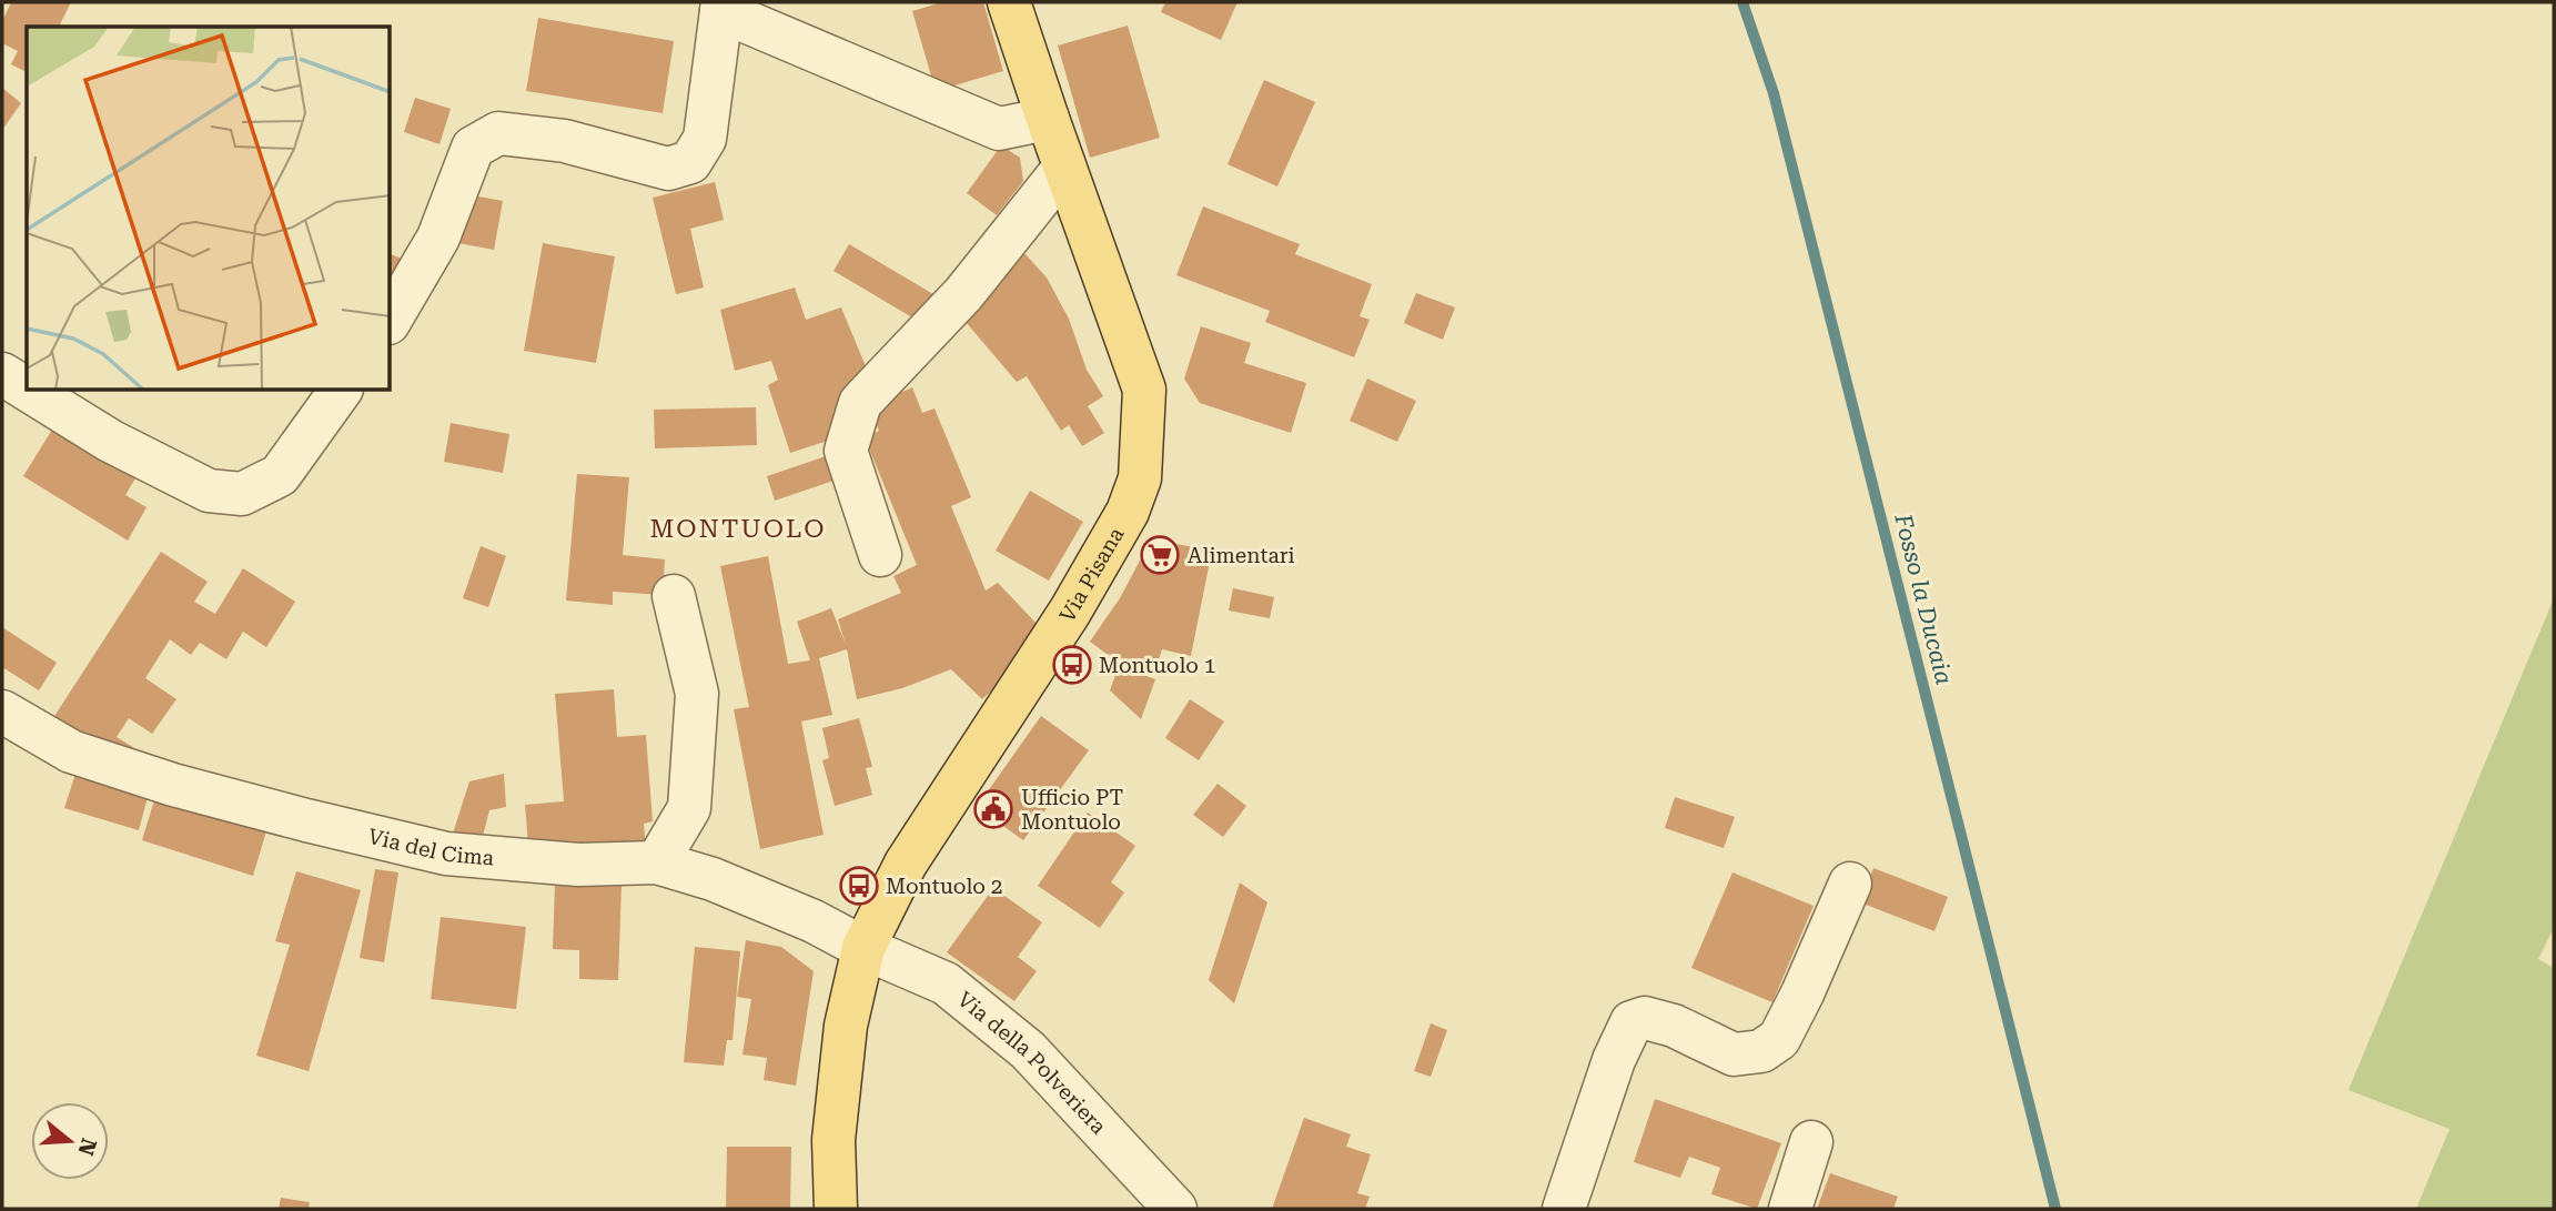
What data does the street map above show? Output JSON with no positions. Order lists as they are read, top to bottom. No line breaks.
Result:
{"streets":{"main road":["Via Pisana"],"street":["Via del Cima","Via della Polveriera"]},"crossings":[["Via Pisana","Via del Cima"],["Via Pisana","Via della Polveriera"],["Via del Cima","Via della Polveriera"]],"districts":["MONTUOLO"],"water":["Fosso la Ducaia"],"places":{"supermarket":["Alimentari"],"bus stop":["Montuolo 1","Montuolo 2"],"public building":["Ufficio PT Montuolo"]},"north":"right"}
